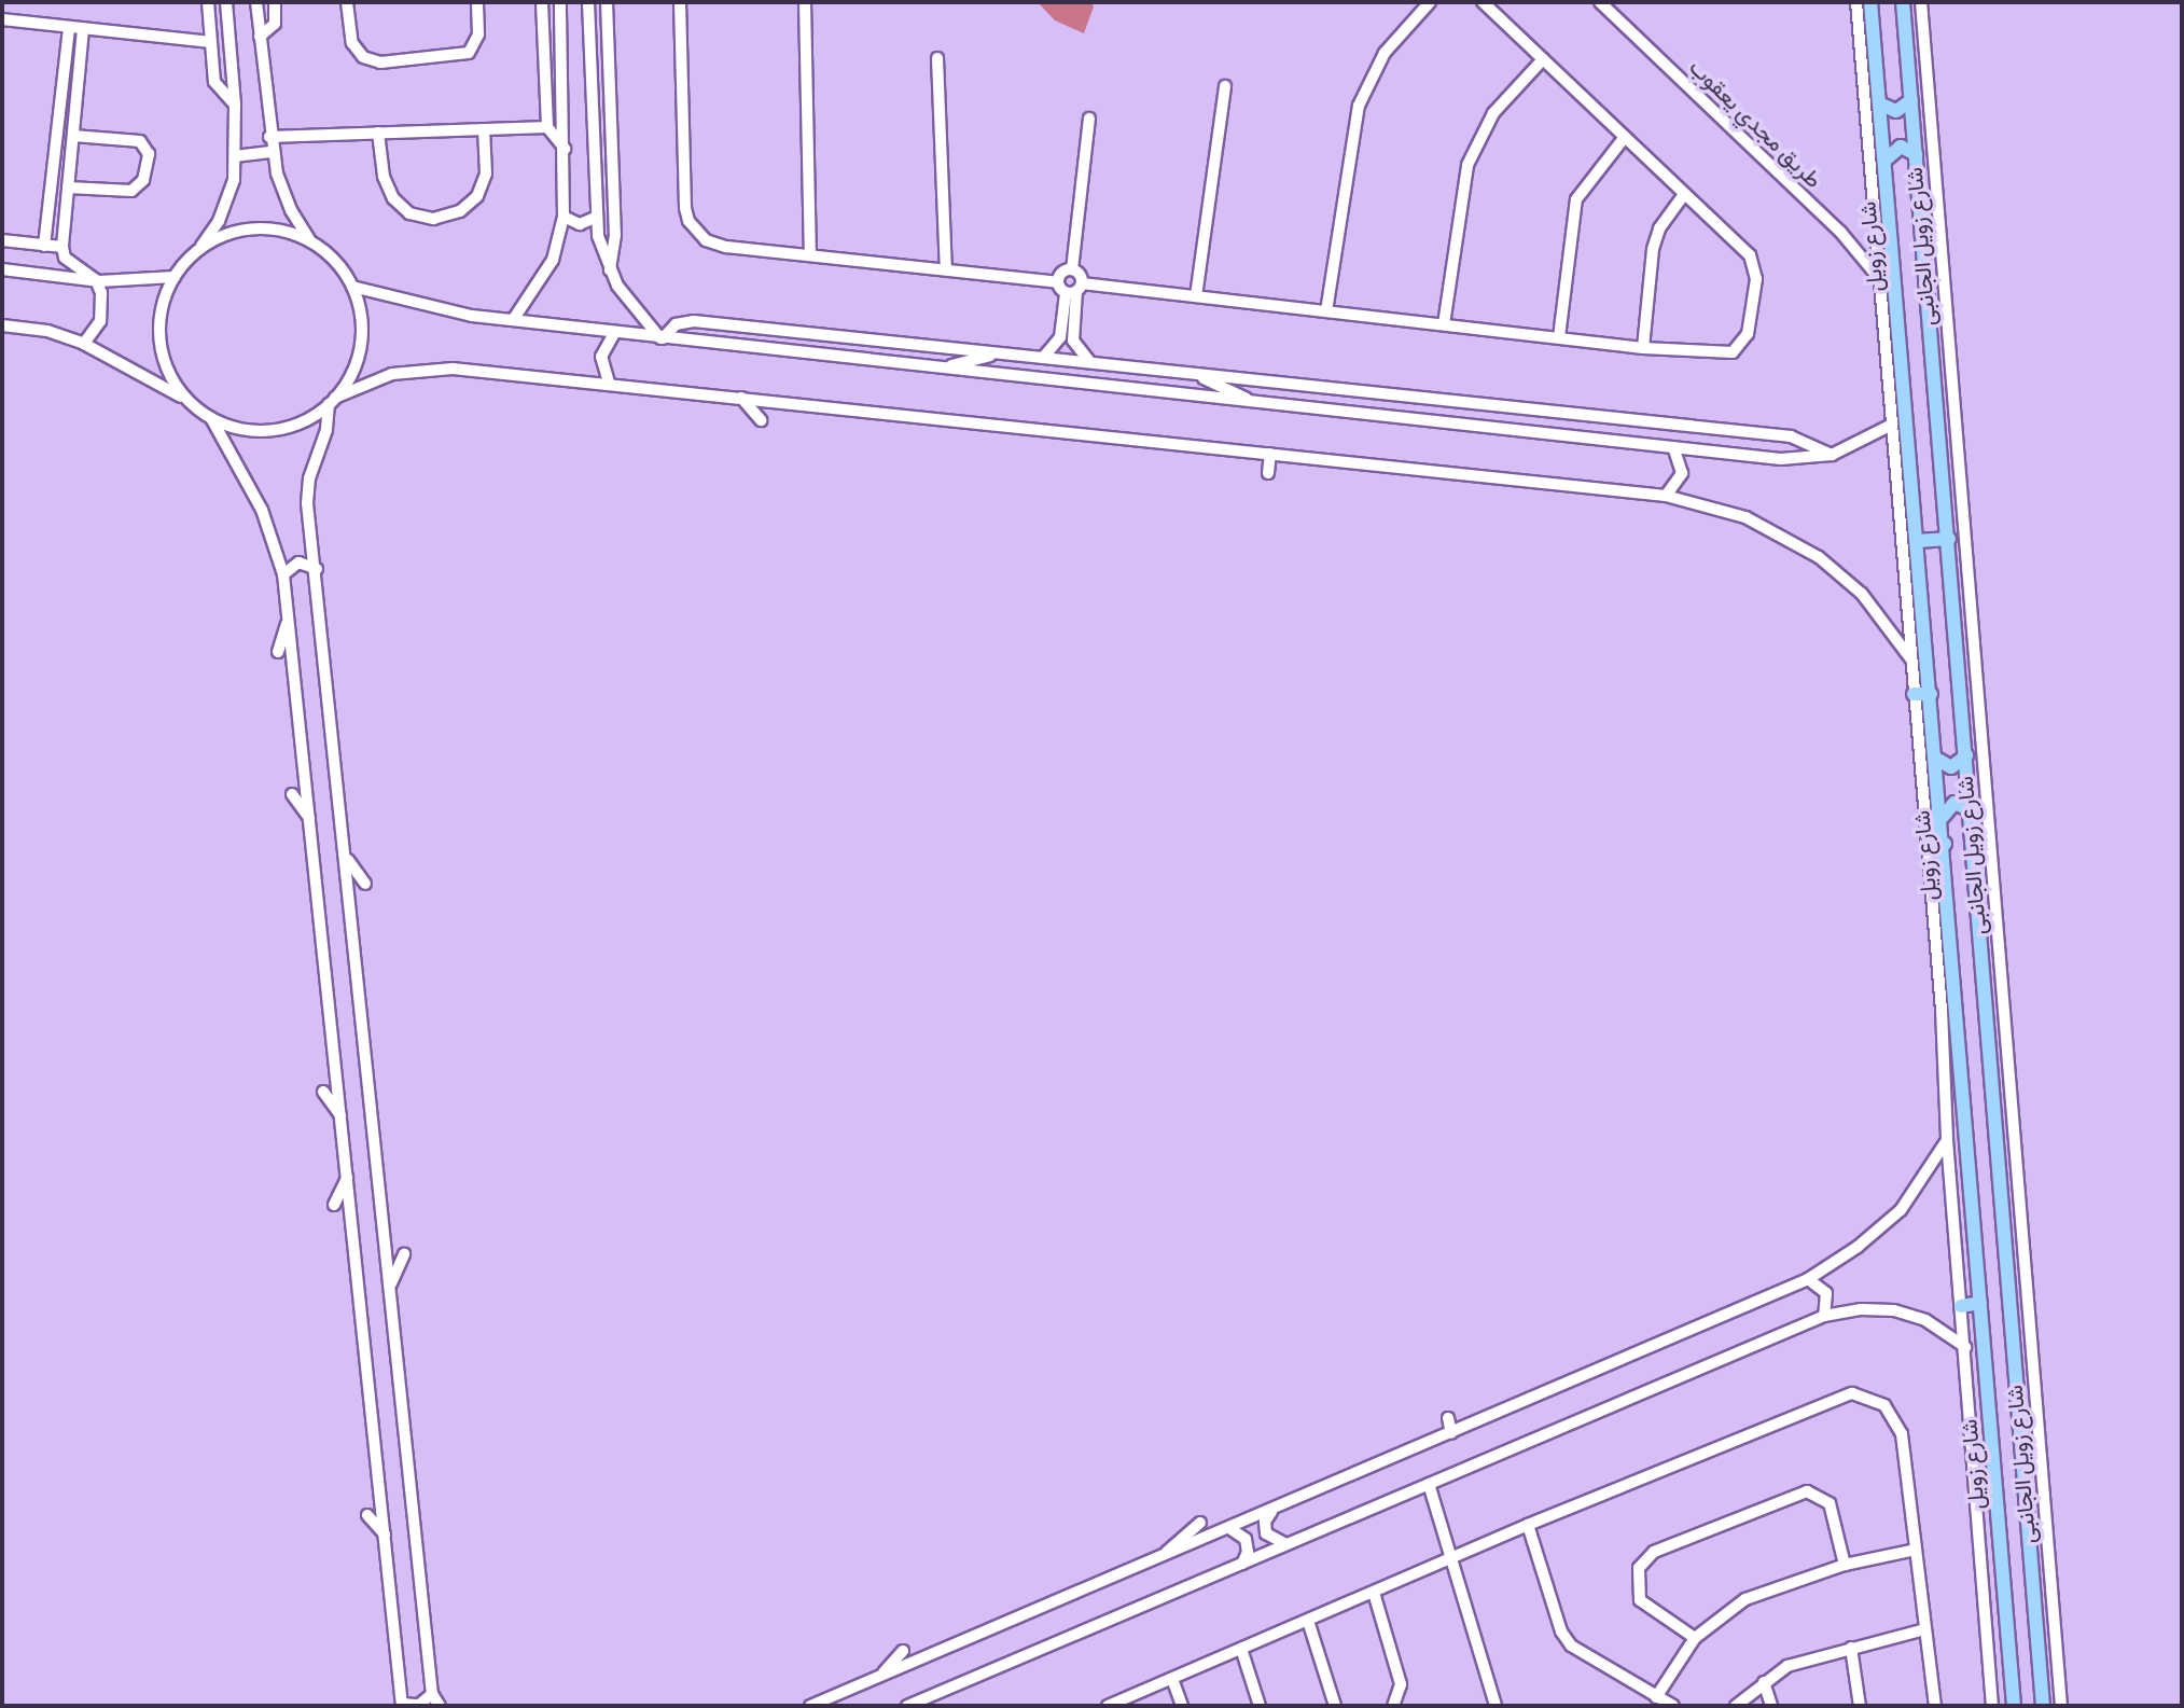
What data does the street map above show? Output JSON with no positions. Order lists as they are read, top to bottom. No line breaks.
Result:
{"streets":{"main road":["شارع زويل"],"street":["طريق مجدي يعقوب","شارع زويل الجانبى"]},"crossings":[["طريق مجدي يعقوب","شارع زويل الجانبى"],["شارع زويل","شارع زويل الجانبى"]]}
